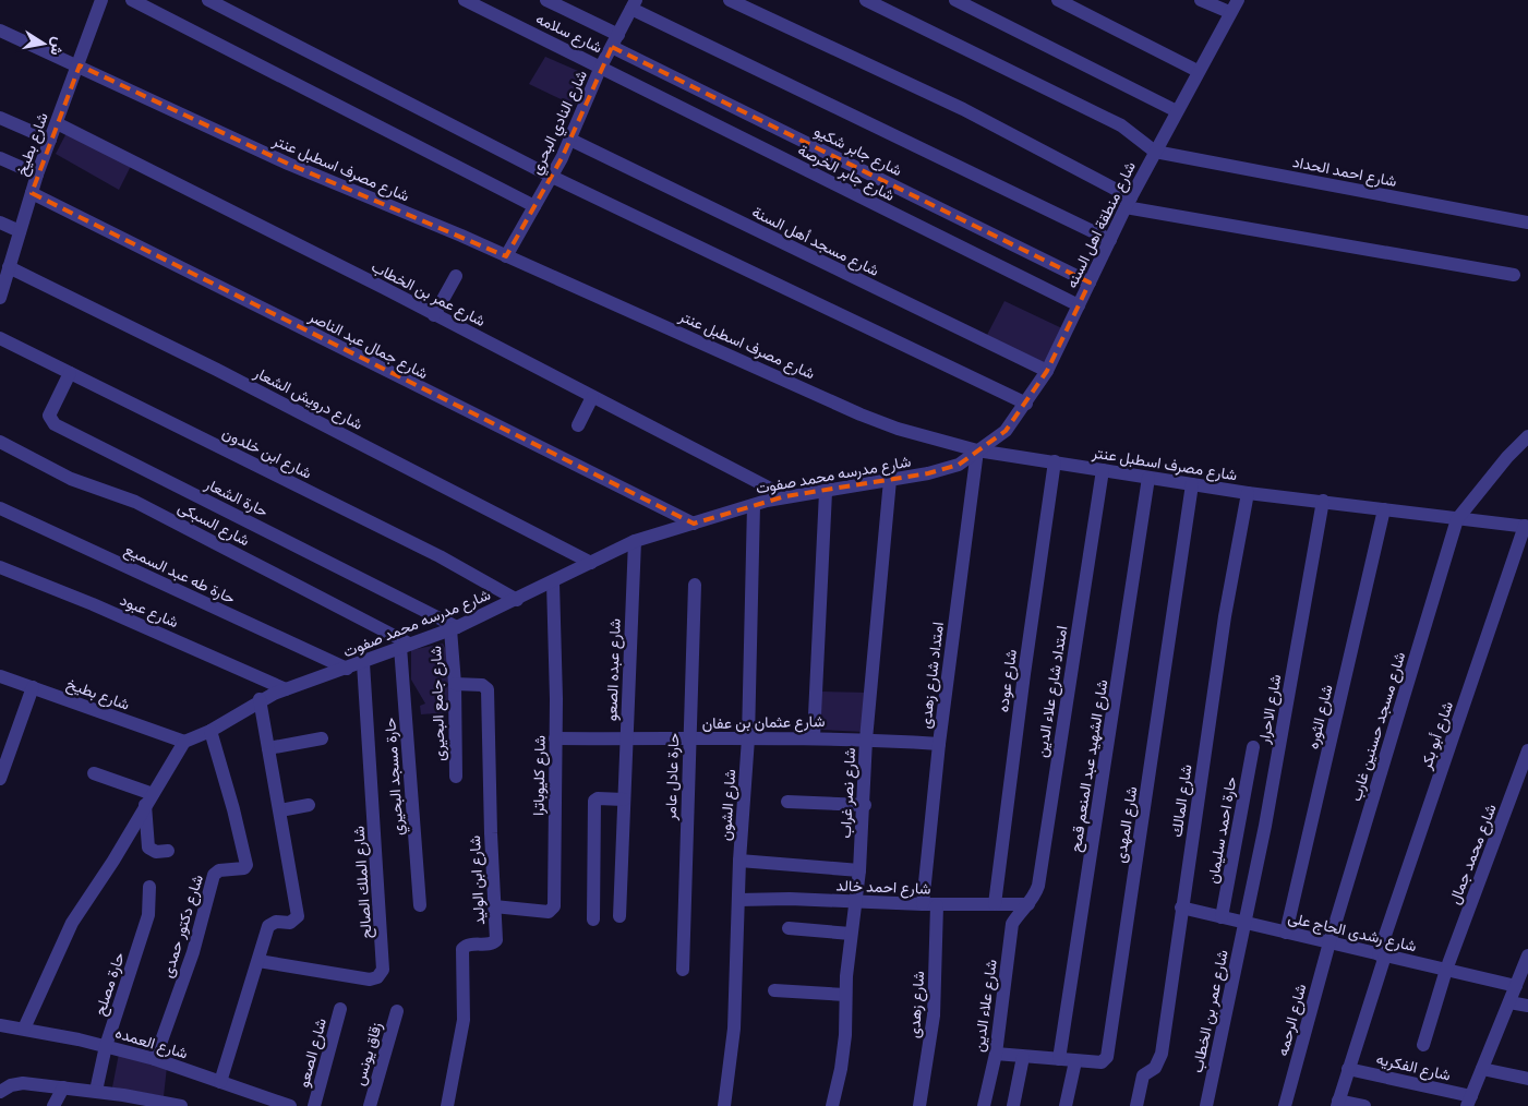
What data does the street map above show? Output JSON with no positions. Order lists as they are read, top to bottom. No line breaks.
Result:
{"streets":{"street":["شارع سلامه","شارع النادي البحري","شارع بطيخ","شارع جابر شكيو","شارع مصرف اسطبل عنتر","شارع احمد الحداد","شارع جابر الخرصة","شارع منطقة اهل السنه","شارع مسجد أهل السنة","شارع عمر بن الخطاب","شارع جمال عبد الناصر","شارع درويش الشعار","شارع ابن خلدون","شارع مدرسه محمد صفوت","حارة الشعار","شارع السبكى","حارة طه عبد السميع","شارع عبود","شارع عبده الصعو","امتداد شارع زهدى","شارع عوده","امتداد شارع علاء الدين","شارع جامع البحيرى","شارع الاحرار","شارع الثوره","شارع عثمان بن عفان","شارع مسجد حسنين غارب","شارع أبو بكر","شارع الشهيد عبد المنعم قمح","شارع كليوباترا","حارة مسجد البحيري","حارة عادل عامر","شارع نصر غراب","شارع المالك","شارع الشون","شارع المهدى","حارة احمد سليمان","شارع محمد جمال","شارع ابن الوليد","شارع الملك الصالح","شارع احمد خالد","شارع دكتور حمدى","شارع رشدى الحاج على","حارة مصلح","شارع زهدى","شارع علاء الدين","شارع الرحمه","شارع العمده","شارع الصعو","زقاق يونس","شارع الفكريه"]},"crossings":[["شارع سلامه","شارع النادي البحري"],["شارع سلامه","شارع جابر الخرصة"],["شارع النادي البحري","شارع جابر شكيو"],["شارع النادي البحري","شارع مصرف اسطبل عنتر"],["شارع النادي البحري","شارع جابر الخرصة"],["شارع النادي البحري","شارع مسجد أهل السنة"],["شارع بطيخ","شارع مصرف اسطبل عنتر"],["شارع بطيخ","شارع عمر بن الخطاب"],["شارع بطيخ","شارع جمال عبد الناصر"],["شارع بطيخ","شارع درويش الشعار"],["شارع بطيخ","شارع مدرسه محمد صفوت"],["شارع جابر شكيو","شارع منطقة اهل السنه"],["شارع مصرف اسطبل عنتر","شارع منطقة اهل السنه"],["شارع مصرف اسطبل عنتر","شارع مدرسه محمد صفوت"],["شارع مصرف اسطبل عنتر","امتداد شارع زهدى"],["شارع مصرف اسطبل عنتر","شارع عوده"],["شارع مصرف اسطبل عنتر","امتداد شارع علاء الدين"],["شارع مصرف اسطبل عنتر","شارع الاحرار"],["شارع مصرف اسطبل عنتر","شارع الثوره"],["شارع مصرف اسطبل عنتر","شارع مسجد حسنين غارب"],["شارع مصرف اسطبل عنتر","شارع أبو بكر"],["شارع مصرف اسطبل عنتر","شارع الشهيد عبد المنعم قمح"],["شارع مصرف اسطبل عنتر","شارع المالك"],["شارع مصرف اسطبل عنتر","شارع المهدى"],["شارع احمد الحداد","شارع منطقة اهل السنه"],["شارع جابر الخرصة","شارع منطقة اهل السنه"],["شارع منطقة اهل السنه","شارع مسجد أهل السنة"],["شارع منطقة اهل السنه","شارع مدرسه محمد صفوت"],["شارع منطقة اهل السنه","امتداد شارع زهدى"],["شارع عمر بن الخطاب","شارع مدرسه محمد صفوت"],["شارع عمر بن الخطاب","شارع الاحرار"],["شارع عمر بن الخطاب","شارع رشدى الحاج على"],["شارع جمال عبد الناصر","شارع مدرسه محمد صفوت"],["شارع درويش الشعار","شارع مدرسه محمد صفوت"],["شارع ابن خلدون","شارع مدرسه محمد صفوت"],["شارع ابن خلدون","حارة الشعار"],["شارع مدرسه محمد صفوت","حارة الشعار"],["شارع مدرسه محمد صفوت","شارع السبكى"],["شارع مدرسه محمد صفوت","حارة طه عبد السميع"],["شارع مدرسه محمد صفوت","شارع عبود"],["شارع مدرسه محمد صفوت","شارع عبده الصعو"],["شارع مدرسه محمد صفوت","امتداد شارع زهدى"],["شارع مدرسه محمد صفوت","شارع جامع البحيرى"],["شارع مدرسه محمد صفوت","شارع كليوباترا"],["شارع مدرسه محمد صفوت","حارة مسجد البحيري"],["شارع مدرسه محمد صفوت","شارع نصر غراب"],["شارع مدرسه محمد صفوت","شارع الشون"],["شارع مدرسه محمد صفوت","شارع الملك الصالح"],["شارع مدرسه محمد صفوت","شارع دكتور حمدى"],["حارة الشعار","شارع جامع البحيرى"],["شارع السبكى","حارة مسجد البحيري"],["شارع عبده الصعو","شارع عثمان بن عفان"],["امتداد شارع زهدى","شارع عثمان بن عفان"],["امتداد شارع زهدى","شارع احمد خالد"],["شارع عوده","شارع احمد خالد"],["امتداد شارع علاء الدين","شارع احمد خالد"],["امتداد شارع علاء الدين","شارع علاء الدين"],["شارع جامع البحيرى","شارع ابن الوليد"],["شارع الاحرار","شارع رشدى الحاج على"],["شارع الثوره","شارع رشدى الحاج على"],["شارع عثمان بن عفان","شارع كليوباترا"],["شارع عثمان بن عفان","حارة عادل عامر"],["شارع عثمان بن عفان","شارع نصر غراب"],["شارع عثمان بن عفان","شارع الشون"],["شارع مسجد حسنين غارب","شارع رشدى الحاج على"],["شارع مسجد حسنين غارب","شارع الرحمه"],["شارع أبو بكر","شارع رشدى الحاج على"],["شارع أبو بكر","شارع الفكريه"],["شارع الشهيد عبد المنعم قمح","شارع المهدى"],["شارع كليوباترا","شارع ابن الوليد"],["شارع نصر غراب","شارع احمد خالد"],["شارع المالك","شارع رشدى الحاج على"],["شارع الشون","شارع احمد خالد"],["شارع المهدى","شارع علاء الدين"],["حارة احمد سليمان","شارع رشدى الحاج على"],["شارع محمد جمال","شارع رشدى الحاج على"],["شارع احمد خالد","شارع زهدى"],["شارع احمد خالد","شارع علاء الدين"],["شارع دكتور حمدى","شارع العمده"],["شارع رشدى الحاج على","شارع الرحمه"],["حارة مصلح","شارع العمده"]],"north":"right"}
